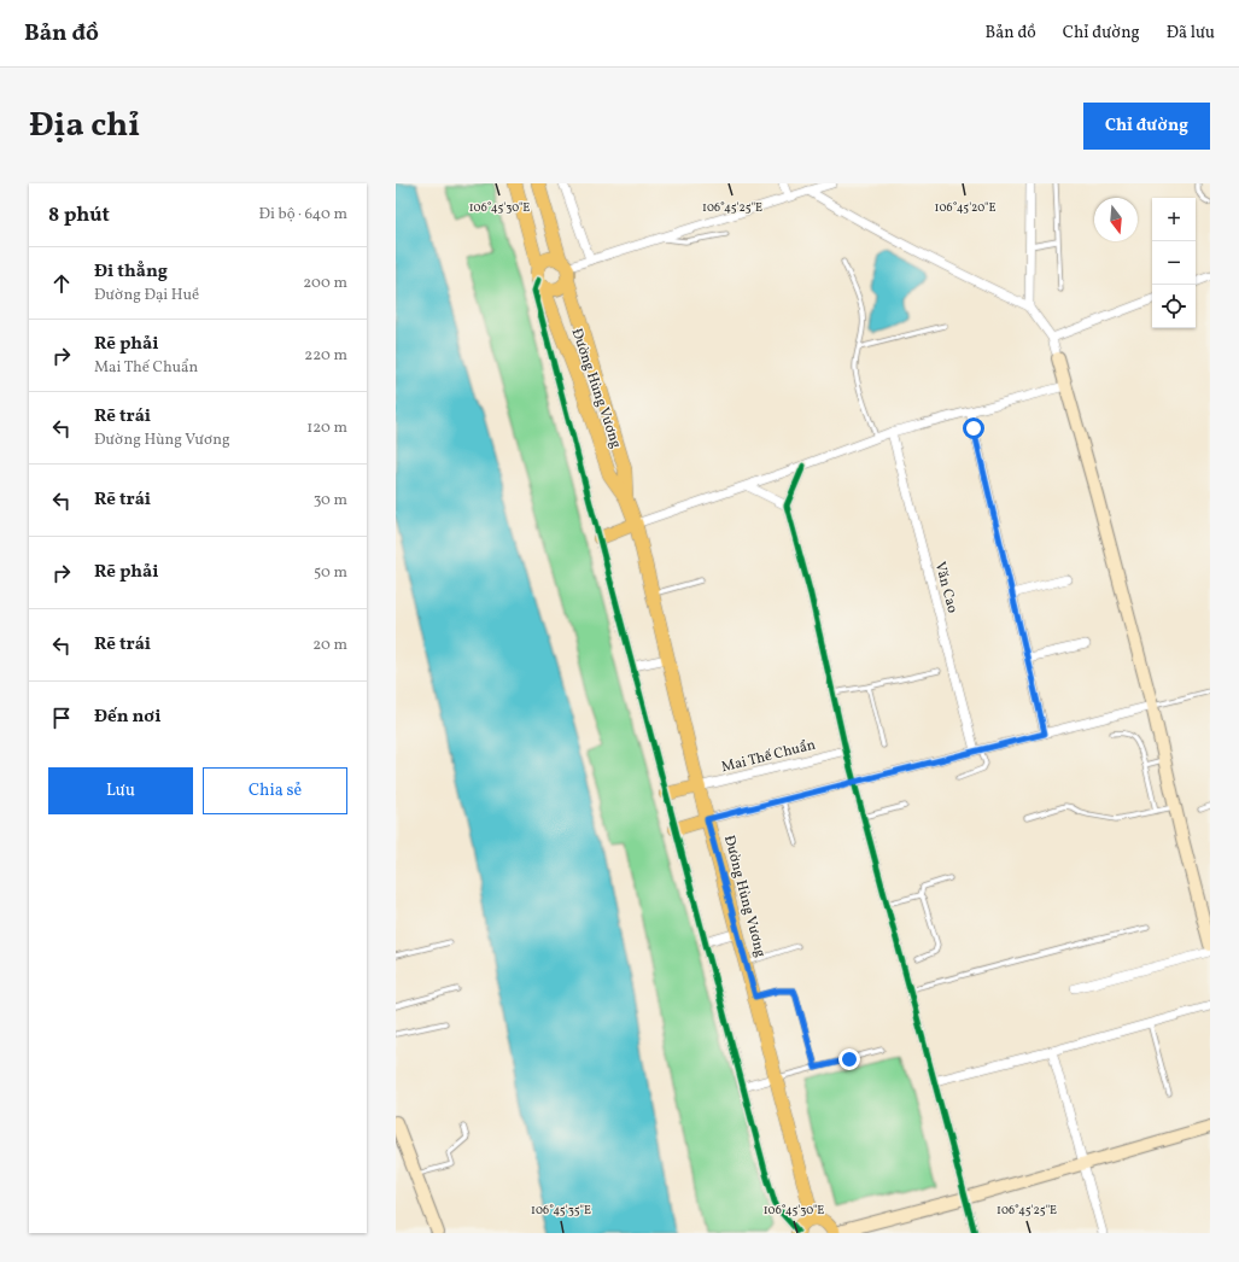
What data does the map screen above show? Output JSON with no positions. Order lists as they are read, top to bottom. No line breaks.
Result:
{"streets":{"main road":["Đường Hùng Vương"],"street":["Văn Cao","Mai Thế Chuẩn"]},"crossings":[["Đường Hùng Vương","Mai Thế Chuẩn"]],"north":"bottom","page":{"header":"Bản đồ","nav":["Bản đồ","Chỉ đường","Đã lưu"],"title":"Địa chỉ","buttons":["Chỉ đường",["Lưu","Chia sẻ"]],"heading":["8 phút","Đi bộ · 640 m"],"map_buttons":["+","−"],"list":[["Đi thẳng","Đường Đại Huề","200 m"],["Rẽ phải","Mai Thế Chuẩn","220 m"],["Rẽ trái","Đường Hùng Vương","120 m"],["Rẽ trái","30 m"],["Rẽ phải","50 m"],["Rẽ trái","20 m"],"Đến nơi"]},"coordinates":["106°45'30\"E","106°45'25\"E","106°45'20\"E","106°45'35\"E"]}
